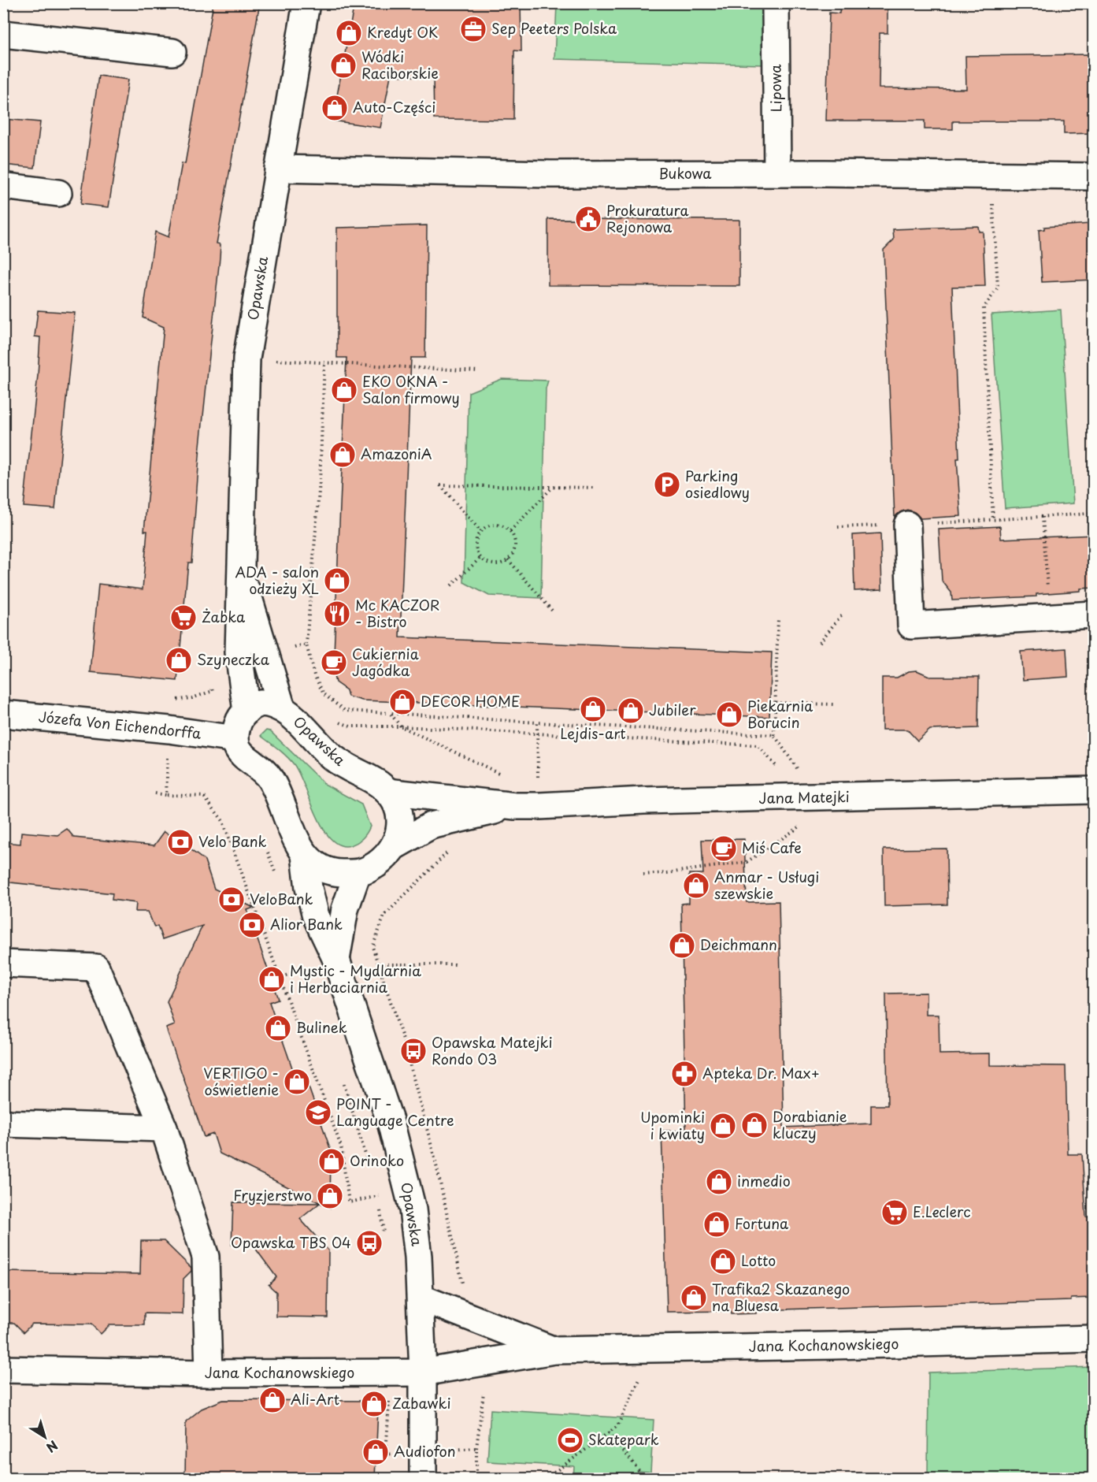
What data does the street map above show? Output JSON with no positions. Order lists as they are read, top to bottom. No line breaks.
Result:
{"streets":{"street":["Lipowa","Bukowa","Opawska","Józefa Von Eichendorffa","Jana Matejki","Jana Kochanowskiego"]},"crossings":[["Lipowa","Bukowa"],["Bukowa","Opawska"],["Opawska","Józefa Von Eichendorffa"],["Opawska","Jana Matejki"],["Opawska","Jana Kochanowskiego"]],"places":{"office":["Sep Peeters Polska"],"shop":["Kredyt OK","Wódki Raciborskie","Auto-Części","EKO OKNA - Salon firmowy","AmazoniA","ADA - salon odzieży XL","Szyneczka","DECOR HOME","Lejdis-art","Jubiler","Piekarnia Borucin","Anmar - Usługi szewskie","Deichmann","Mystic - Mydlarnia i Herbaciarnia","Bulinek","VERTIGO - oświetlenie","Dorabianie kluczy","Upominki i kwiaty","Orinoko","inmedio","Fryzjerstwo","Fortuna","Lotto","Trafika2 Skazanego na Bluesa","Ali-Art","Zabawki","Audiofon"],"public building":["Prokuratura Rejonowa"],"parking":["Parking osiedlowy"],"restaurant":["Mc KACZOR - Bistro"],"supermarket":["Żabka","E.Leclerc"],"cafe":["Cukiernia Jagódka","Miś Cafe"],"bank":["Velo Bank","VeloBank","Alior Bank"],"bus stop":["Opawska Matejki Rondo 03","Opawska TBS 04"],"pharmacy":["Apteka Dr. Max+"],"school or university":["POINT - Language Centre"],"sports":["Skatepark"]},"north":"bottom right"}
